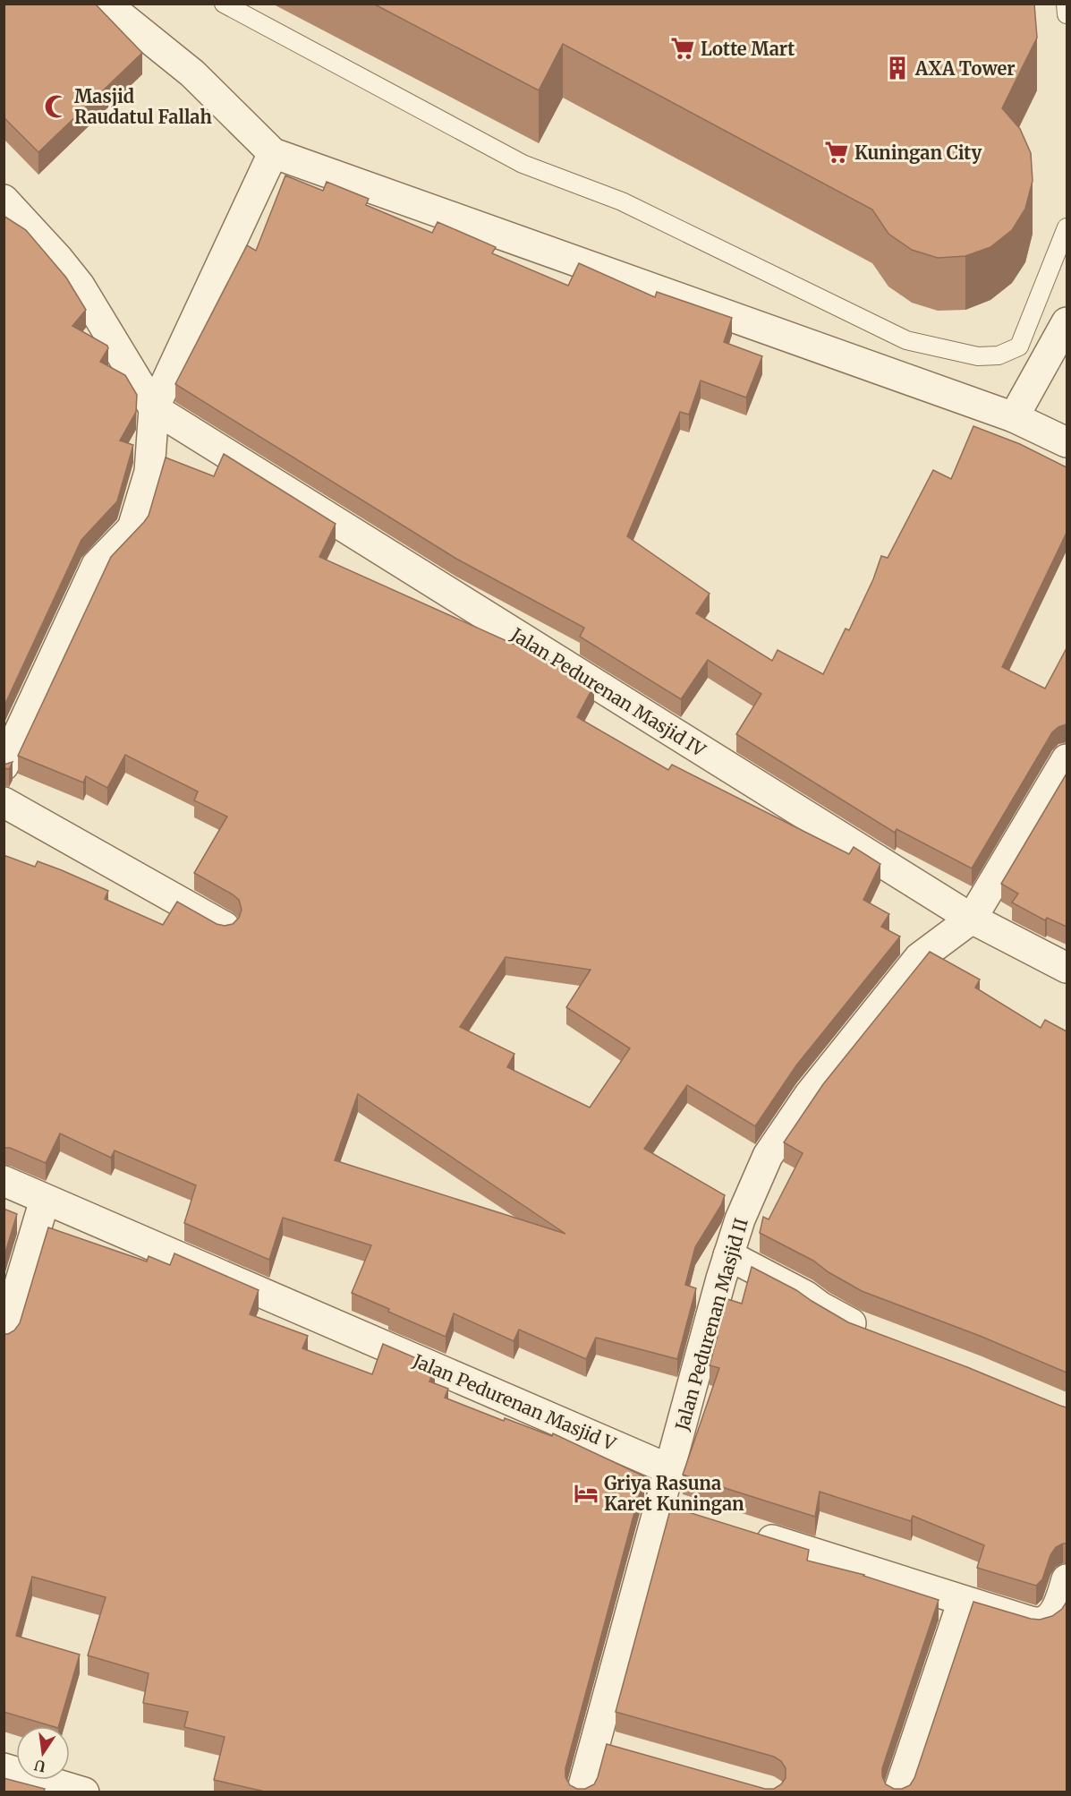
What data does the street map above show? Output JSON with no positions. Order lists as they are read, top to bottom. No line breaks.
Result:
{"streets":{"street":["Jalan Pedurenan Masjid IV","Jalan Pedurenan Masjid II","Jalan Pedurenan Masjid V"]},"crossings":[["Jalan Pedurenan Masjid IV","Jalan Pedurenan Masjid II"],["Jalan Pedurenan Masjid II","Jalan Pedurenan Masjid V"]],"places":{"supermarket":["Lotte Mart","Kuningan City"],"building":["AXA Tower"],"mosque":["Masjid Raudatul Fallah"],"hotel":["Griya Rasuna Karet Kuningan"]},"north":"bottom"}
